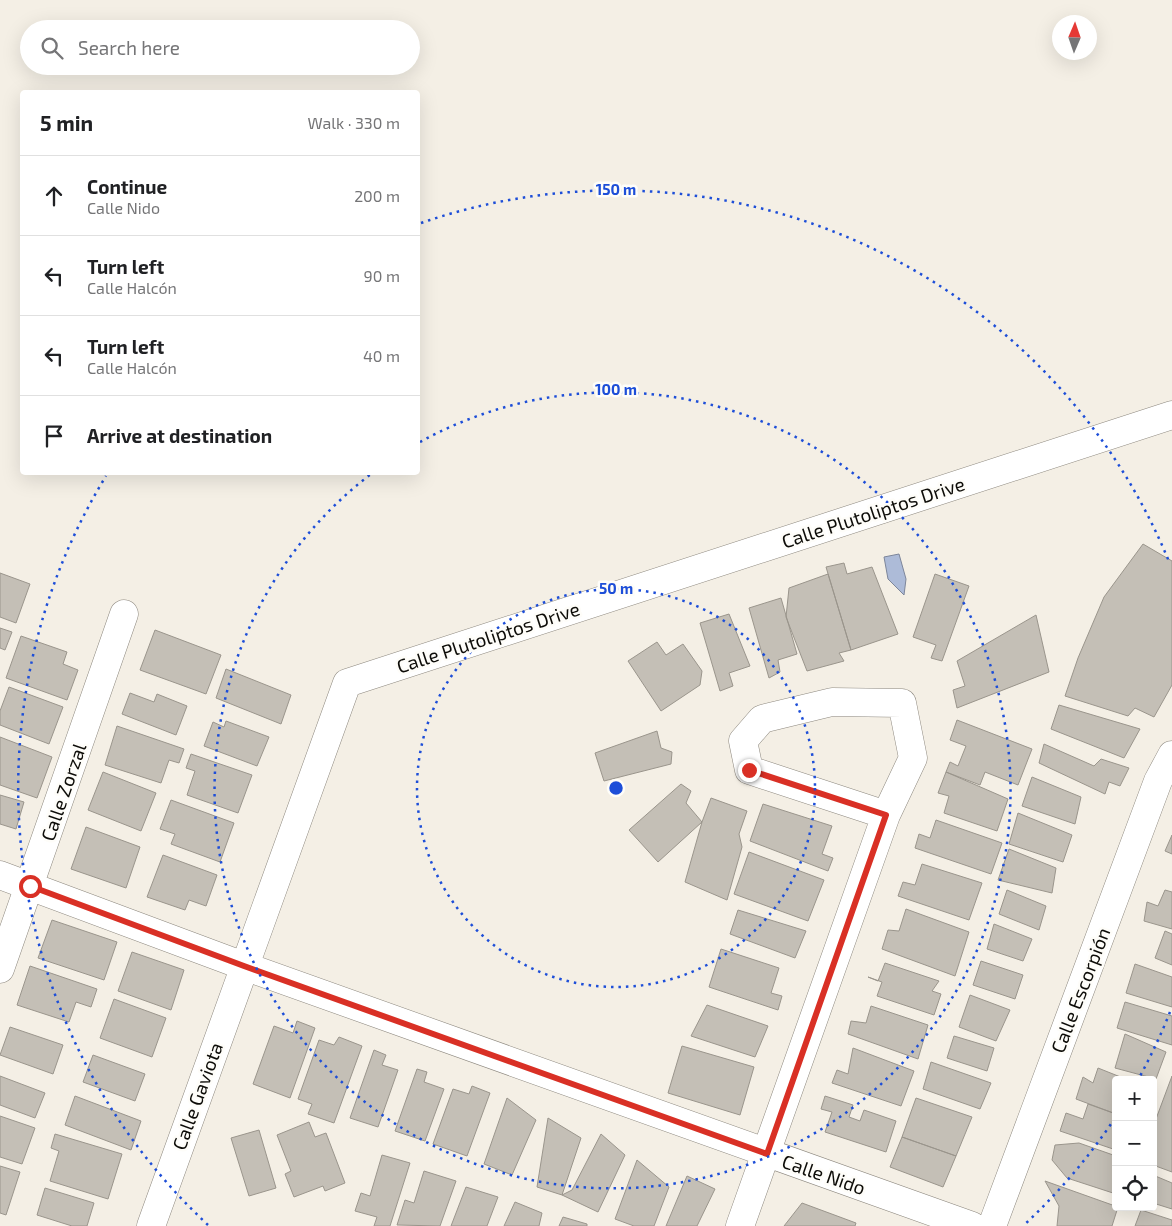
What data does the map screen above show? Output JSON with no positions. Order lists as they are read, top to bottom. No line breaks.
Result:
{"streets":{"street":["Calle Plutoliptos Drive","Calle Zorzal","Calle Escorpión","Calle Gaviota","Calle Nido"]},"crossings":[["Calle Plutoliptos Drive","Calle Gaviota"],["Calle Plutoliptos Drive","Calle Nido"],["Calle Zorzal","Calle Nido"],["Calle Gaviota","Calle Nido"]],"north":"top","page":{"search":"Search here","heading":["5 min","Walk · 330 m"],"list":[["Continue","Calle Nido","200 m"],["Turn left","Calle Halcón","90 m"],["Turn left","Calle Halcón","40 m"],"Arrive at destination"],"map_buttons":["+","−"]},"rings":["150 m","100 m","50 m"]}
